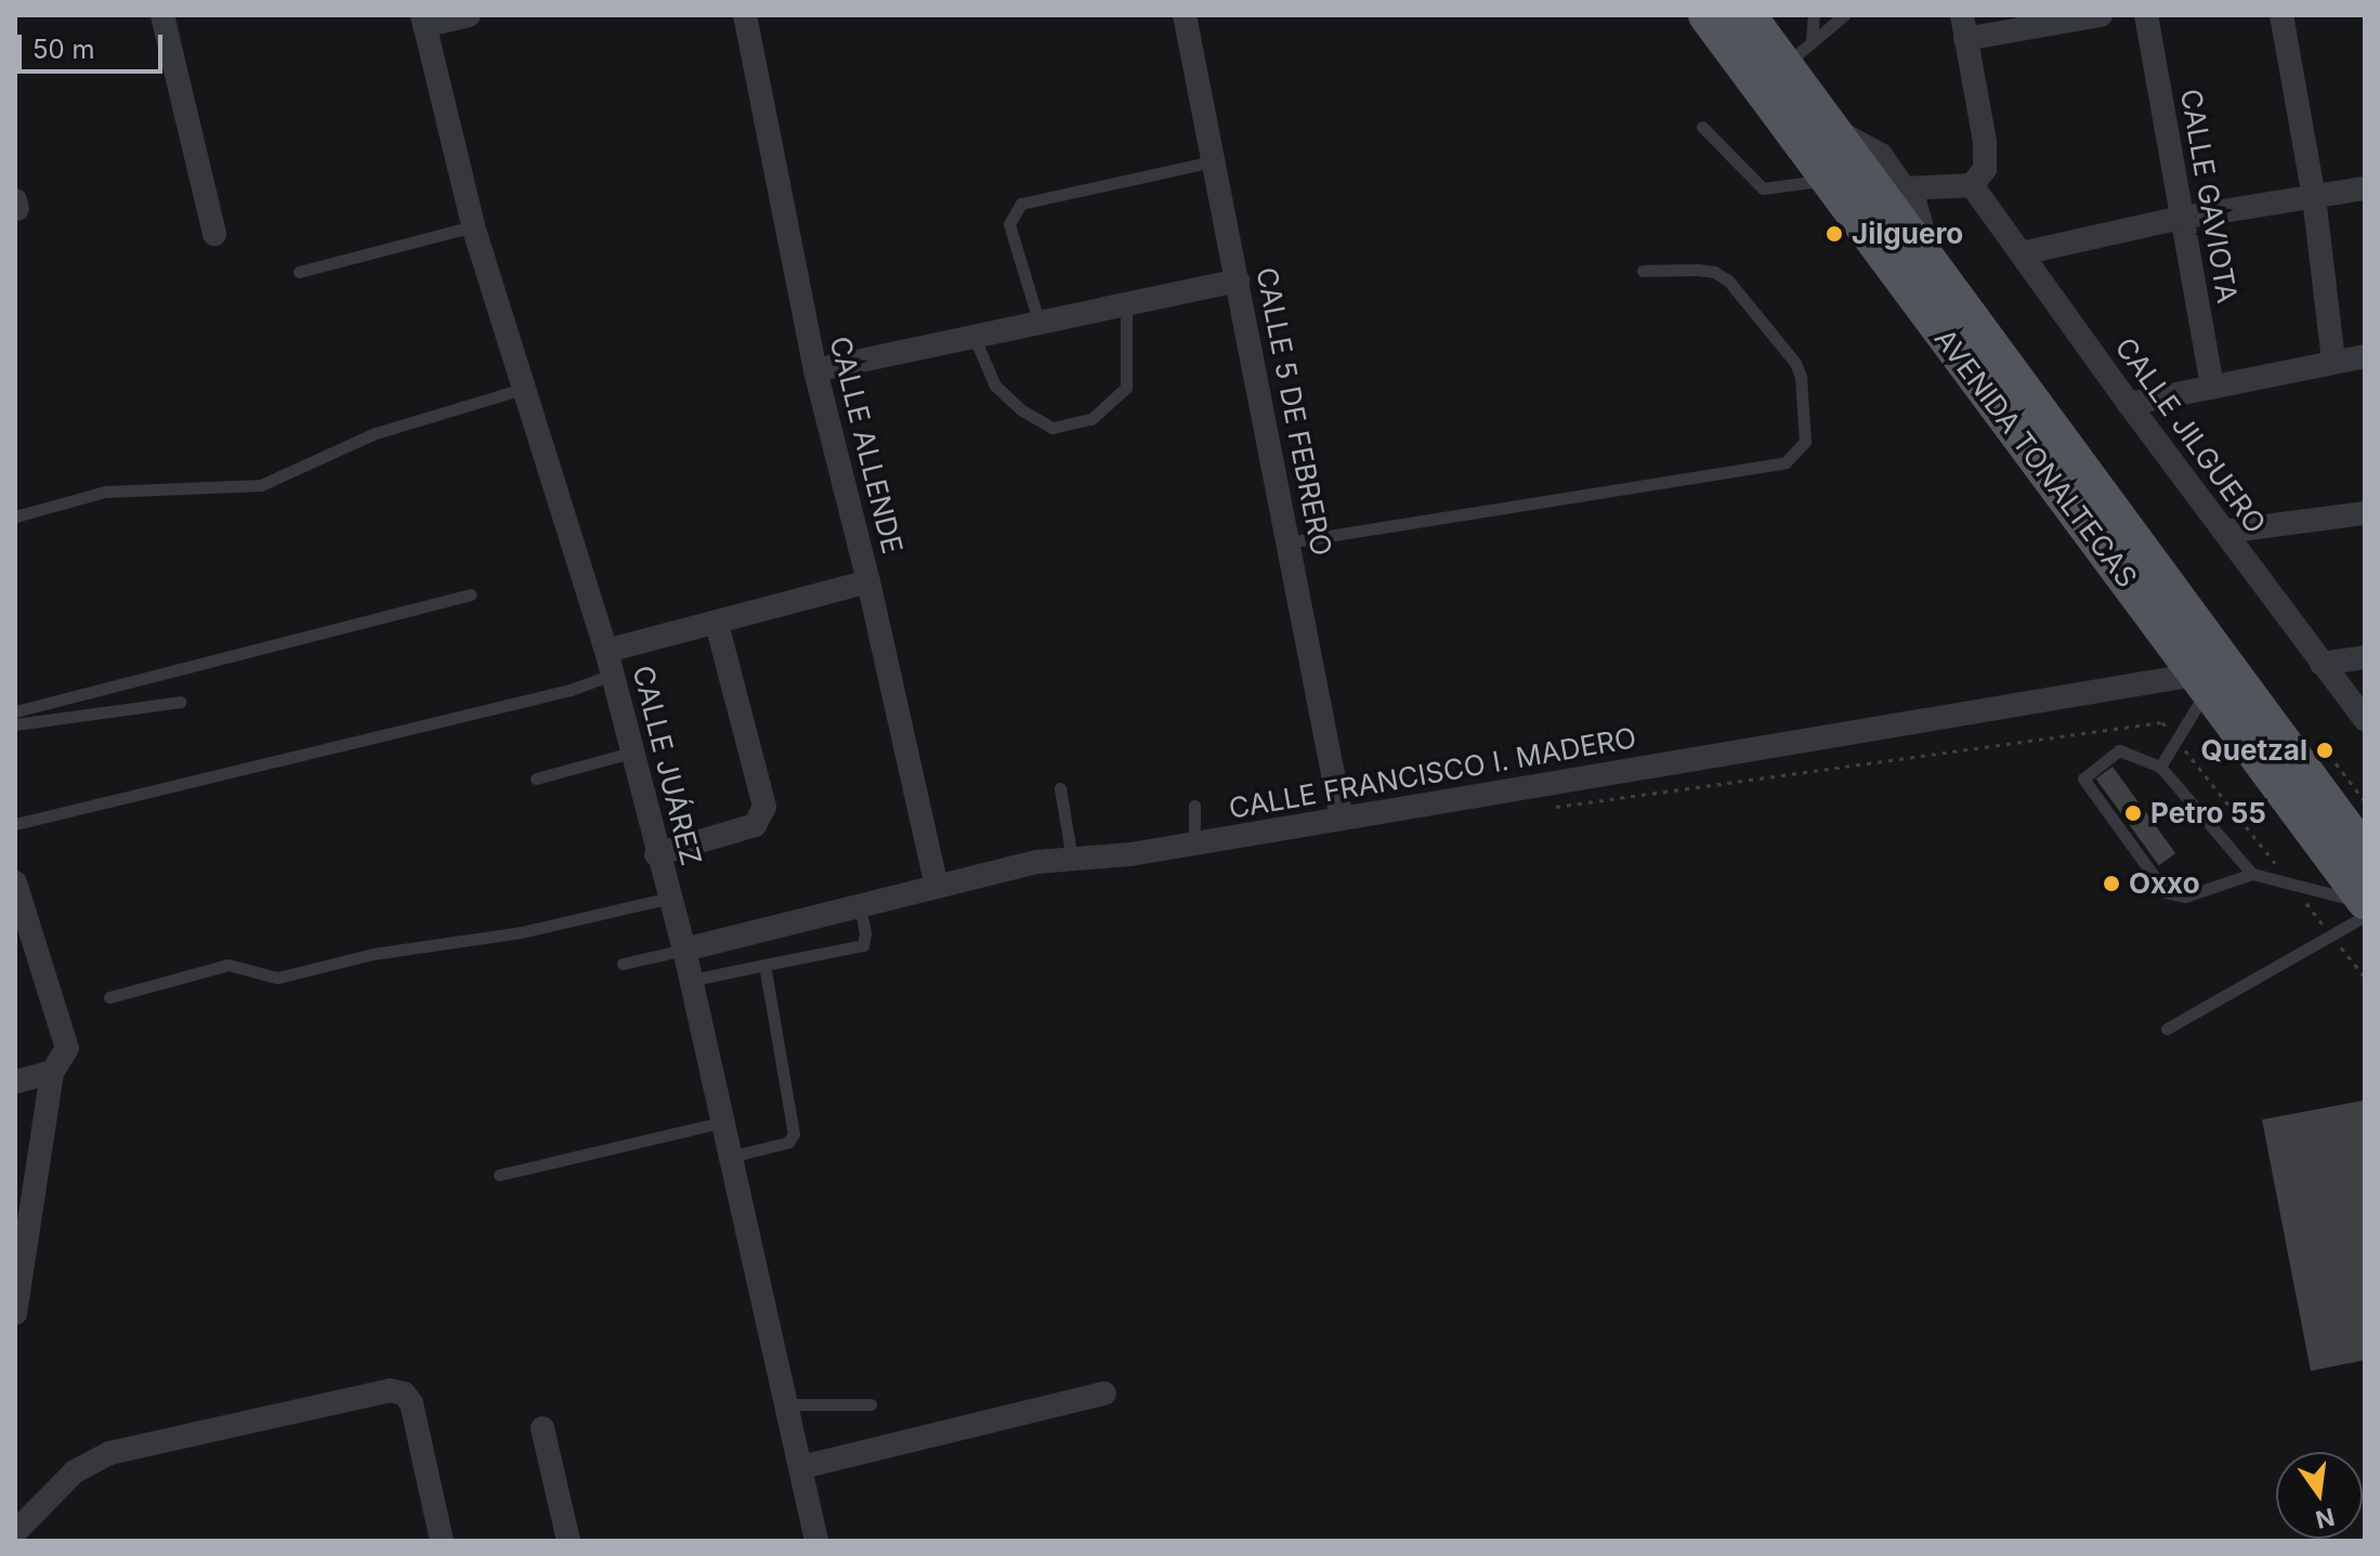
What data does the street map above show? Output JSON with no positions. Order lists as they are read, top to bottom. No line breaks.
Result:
{"streets":{"main road":["AVENIDA TONALTECAS"],"street":["CALLE GAVIOTA","CALLE 5 DE FEBRERO","CALLE JILGUERO","CALLE ALLENDE","CALLE JUÁREZ","CALLE FRANCISCO I. MADERO"]},"crossings":[["CALLE 5 DE FEBRERO","CALLE FRANCISCO I. MADERO"],["CALLE ALLENDE","CALLE FRANCISCO I. MADERO"],["AVENIDA TONALTECAS","CALLE FRANCISCO I. MADERO"],["CALLE JUÁREZ","CALLE FRANCISCO I. MADERO"]],"places":["Jilguero","Quetzal","Petro 55","Oxxo"],"scale_bar":"50 m","north":"bottom"}
